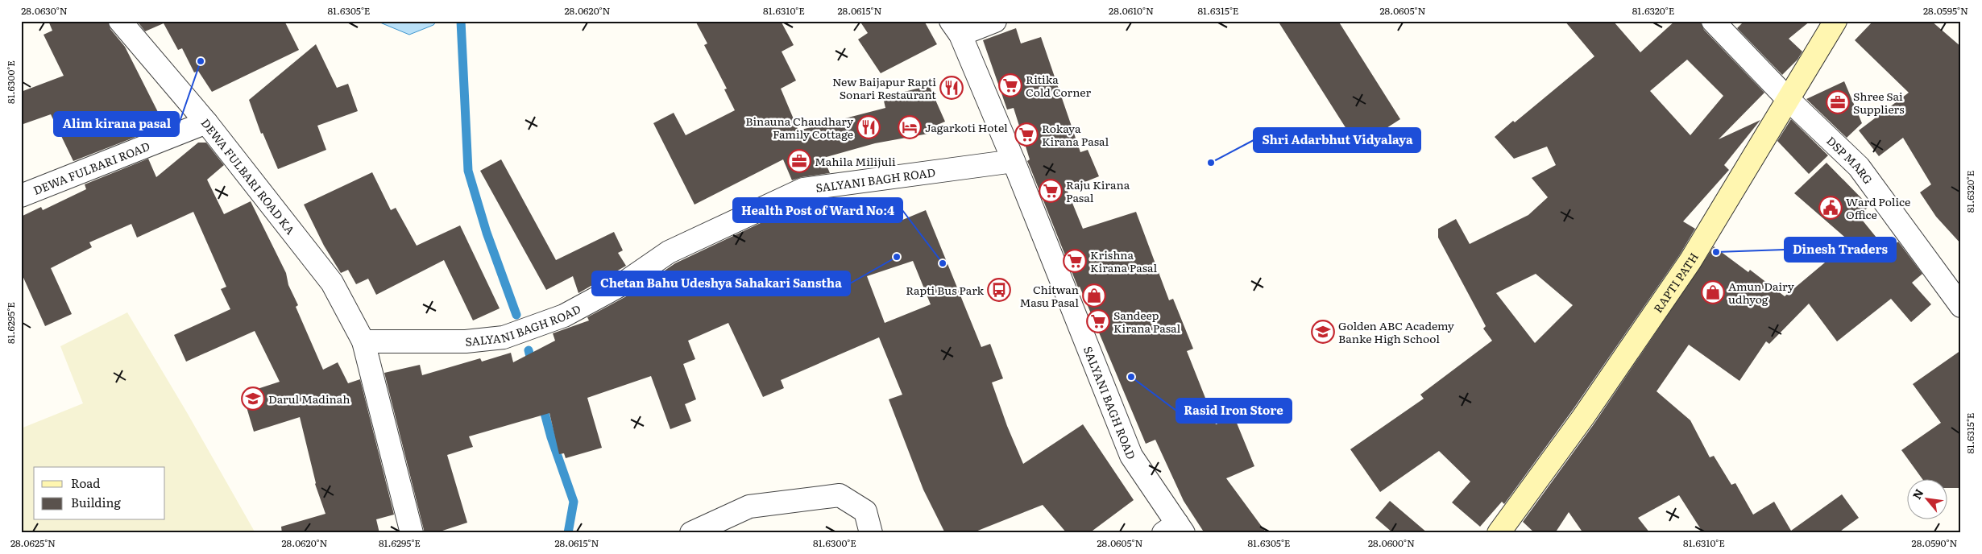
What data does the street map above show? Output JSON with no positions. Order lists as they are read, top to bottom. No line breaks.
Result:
{"streets":{"main road":["RAPTI PATH"],"street":["DSP MARG","DEWA FULBARI ROAD","DEWA FULBARI ROAD KA","SALYANI BAGH ROAD"]},"crossings":[["DSP MARG","RAPTI PATH"],["DEWA FULBARI ROAD","DEWA FULBARI ROAD KA"],["DEWA FULBARI ROAD KA","SALYANI BAGH ROAD"]],"places":{"other":["Alim kirana pasal","Shri Adarbhut Vidyalaya","Dinesh Traders","Chetan Bahu Udeshya Sahakari Sanstha","Health Post of Ward No:4","Rasid Iron Store"],"supermarket":["Ritika Cold Corner","Rokaya Kirana Pasal","Raju Kirana Pasal","Krishna Kirana Pasal","Sandeep Kirana Pasal"],"restaurant":["New Baijapur Rapti Sonari Restaurant","Binauna Chaudhary Family Cottage"],"office":["Shree Sai Suppliers","Mahila Milijuli"],"hotel":["Jagarkoti Hotel"],"public building":["Ward Police Office"],"bus stop":["Rapti Bus Park"],"shop":["Amun Dairy udhyog","Chitwan Masu Pasal"],"school or university":["Golden ABC Academy Banke High School","Darul Madinah"]},"legend":["Road","Building"],"north":"top left","coordinates":["28.0630°N","81.6305°E","28.0620°N","81.6310°E","28.0615°N","28.0610°N","81.6315°E","28.0605°N","81.6320°E","28.0595°N","81.6300°E","81.6295°E","28.0625°N","28.0600°N","28.0590°N"]}
